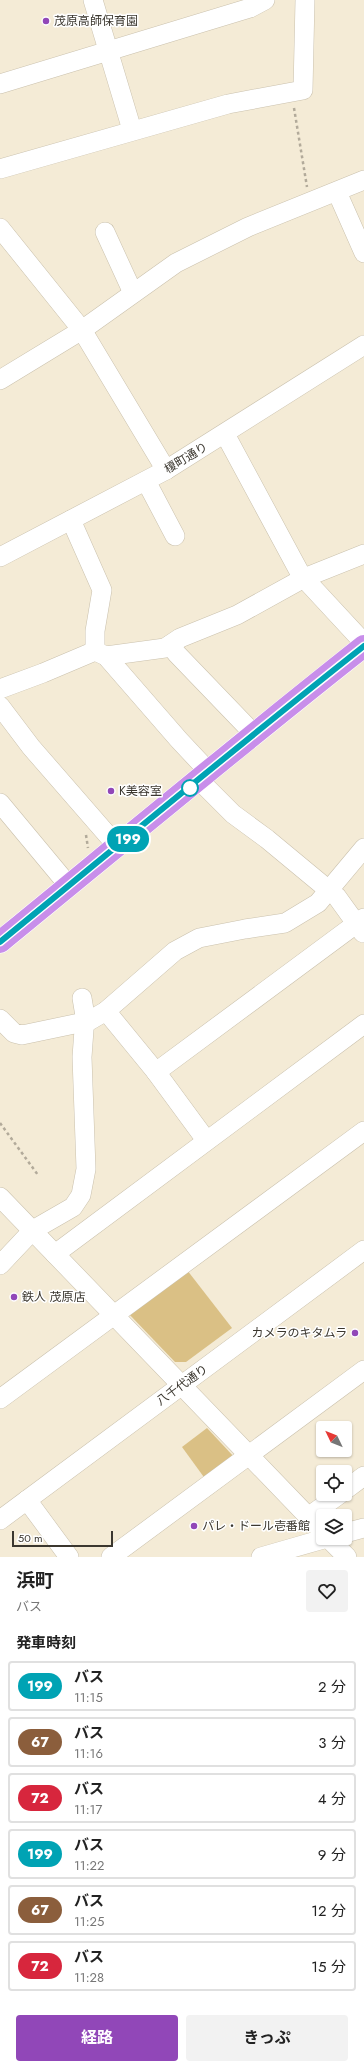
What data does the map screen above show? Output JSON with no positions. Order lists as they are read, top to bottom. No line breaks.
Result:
{"streets":{"street":["榎町通り","八千代通り"]},"places":["茂原高師保育園","K美容室","鉄人 茂原店","カメラのキタムラ","パレ・ドール壱番館"],"lines":["bus line 199"],"scale_bar":"50 m","north":"top left","page":{"on_map":"199","scale":"50 m","heading":[["浜町","バス"],"発車時刻"],"list":[{"mark":"199","name":"バス","note":"11:15","value":"2 分"},{"mark":"67","name":"バス","note":"11:16","value":"3 分"},{"mark":"72","name":"バス","note":"11:17","value":"4 分"},{"mark":"199","name":"バス","note":"11:22","value":"9 分"},{"mark":"67","name":"バス","note":"11:25","value":"12 分"},{"mark":"72","name":"バス","note":"11:28","value":"15 分"}],"buttons":["経路","きっぷ"]}}
